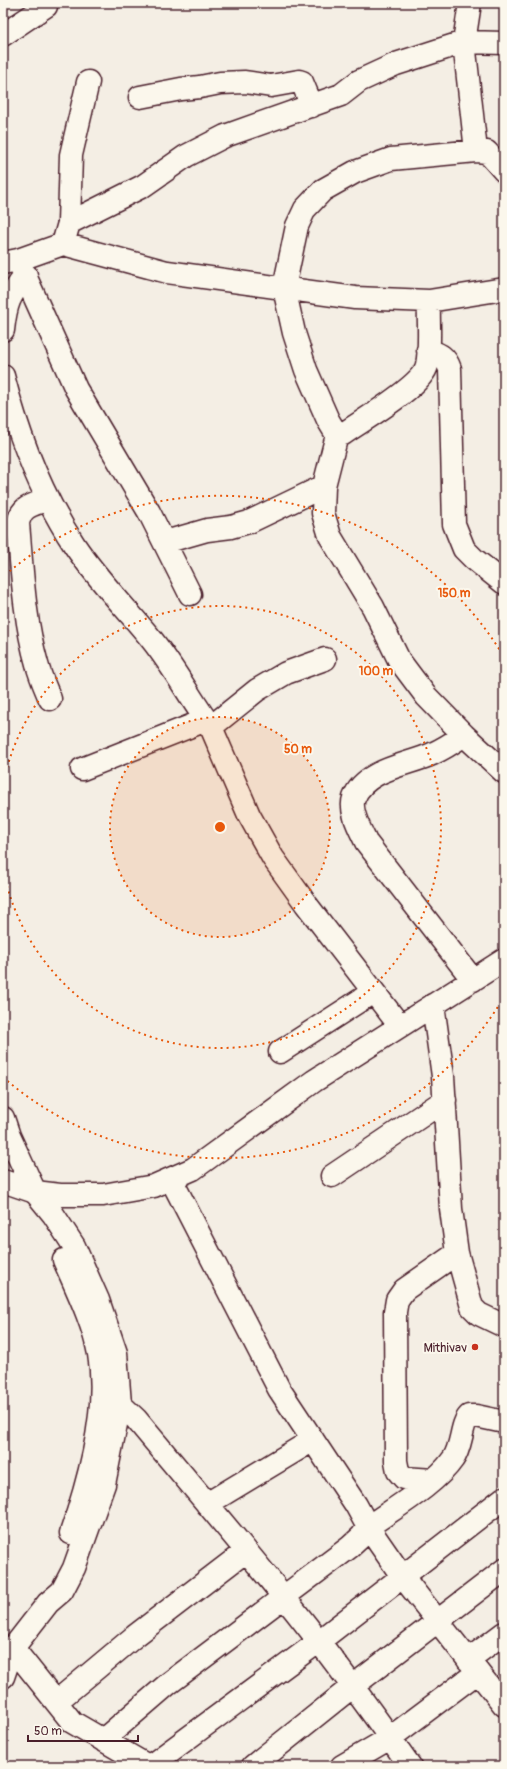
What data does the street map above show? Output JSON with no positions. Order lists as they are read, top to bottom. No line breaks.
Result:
{"places":["Mithivav"],"scale_bar":"50 m","rings":["150 m","100 m","50 m"]}
